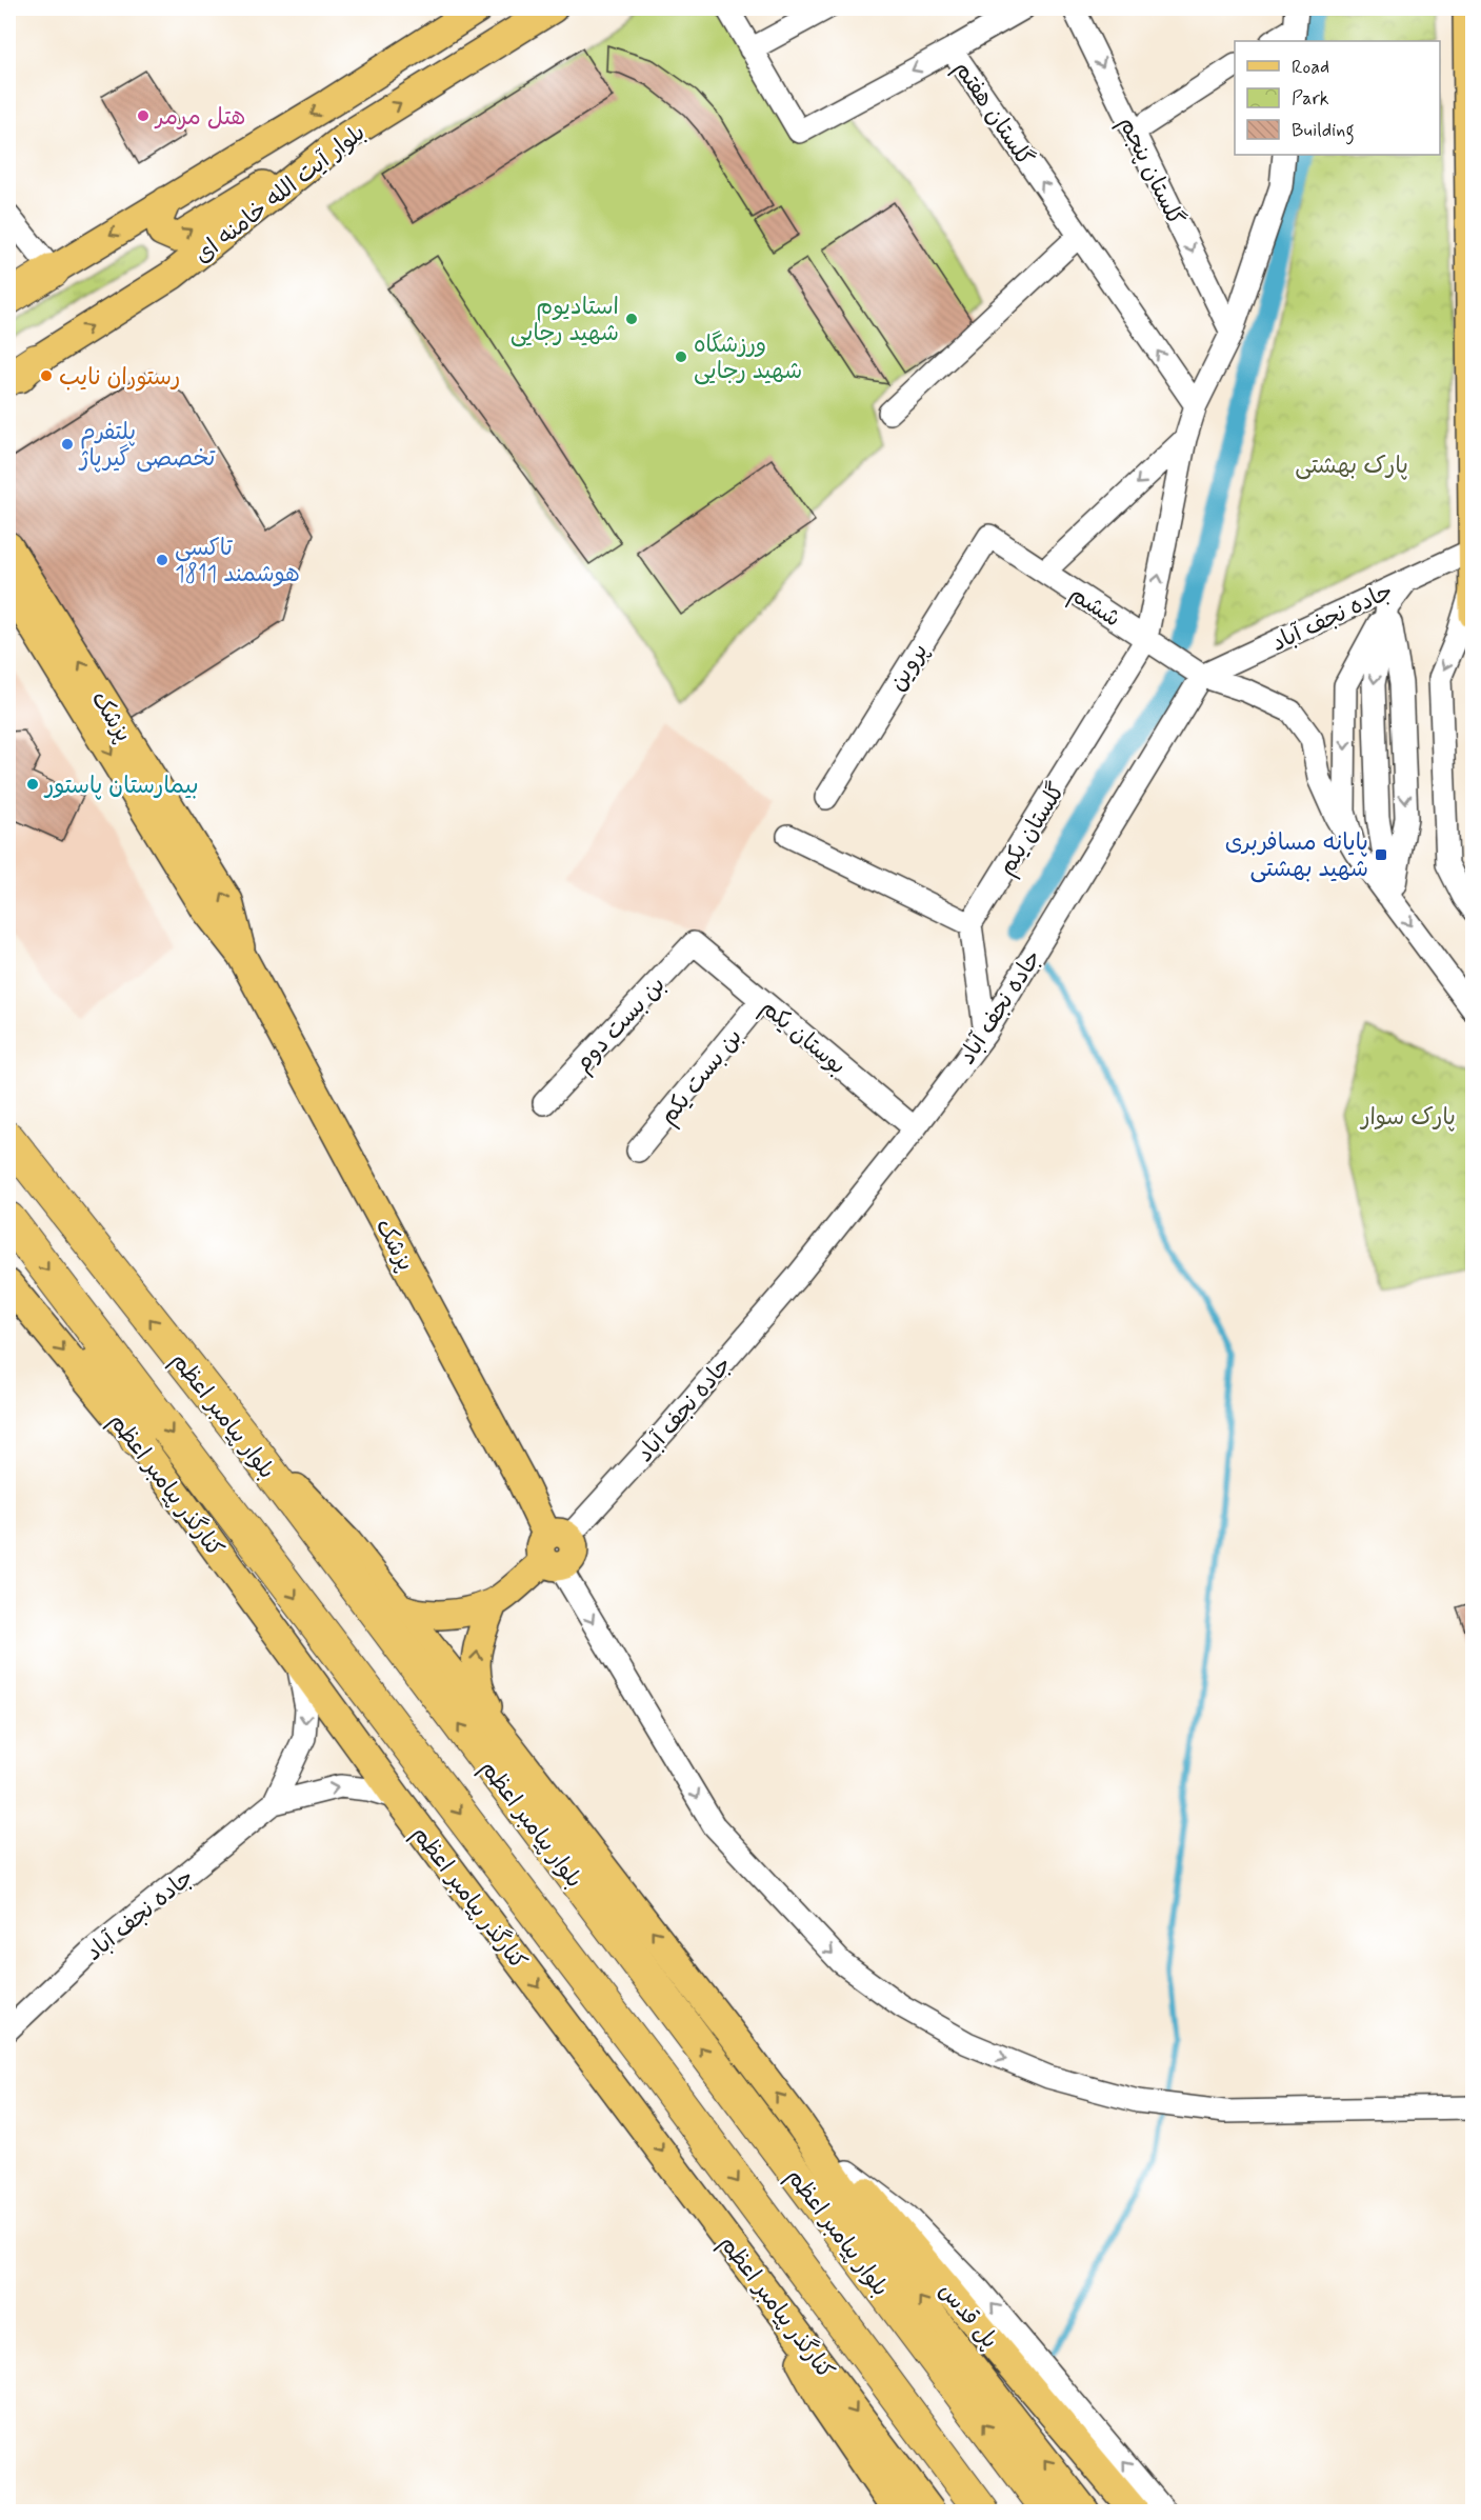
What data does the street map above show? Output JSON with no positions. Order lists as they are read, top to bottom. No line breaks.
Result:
{"streets":{"highway":["بلوار آیت الله خامنه ای","بلوار پیامبر اعظم"],"main road":["جاده نجف آباد","پزشک","کنارگذر پیامبر اعظم","پل قدس"],"street":["گلستان هفتم","گلستان پنجم","ششم","پروین","گلستان یکم","بن بست دوم","بوستان یکم","بن بست یکم"]},"crossings":[["ششم","جاده نجف آباد"],["ششم","پروین"],["ششم","گلستان یکم"],["جاده نجف آباد","پزشک"],["جاده نجف آباد","بوستان یکم"],["بن بست دوم","بوستان یکم"],["بوستان یکم","بن بست یکم"]],"one_way":["گلستان هفتم","گلستان پنجم"],"parks":["پارک بهشتی","پارک سوار"],"places":{"other":["هتل مرمر","استادیوم شهید رجایی","ورزشگاه شهید رجایی","رستوران نایب","پلتفرم تخصصی گیرپاژ","تاکسی هوشمند 1811","بیمارستان پاستور"],"transit":["پایانه مسافربری شهید بهشتی"]},"legend":["Road","Park","Building"]}
